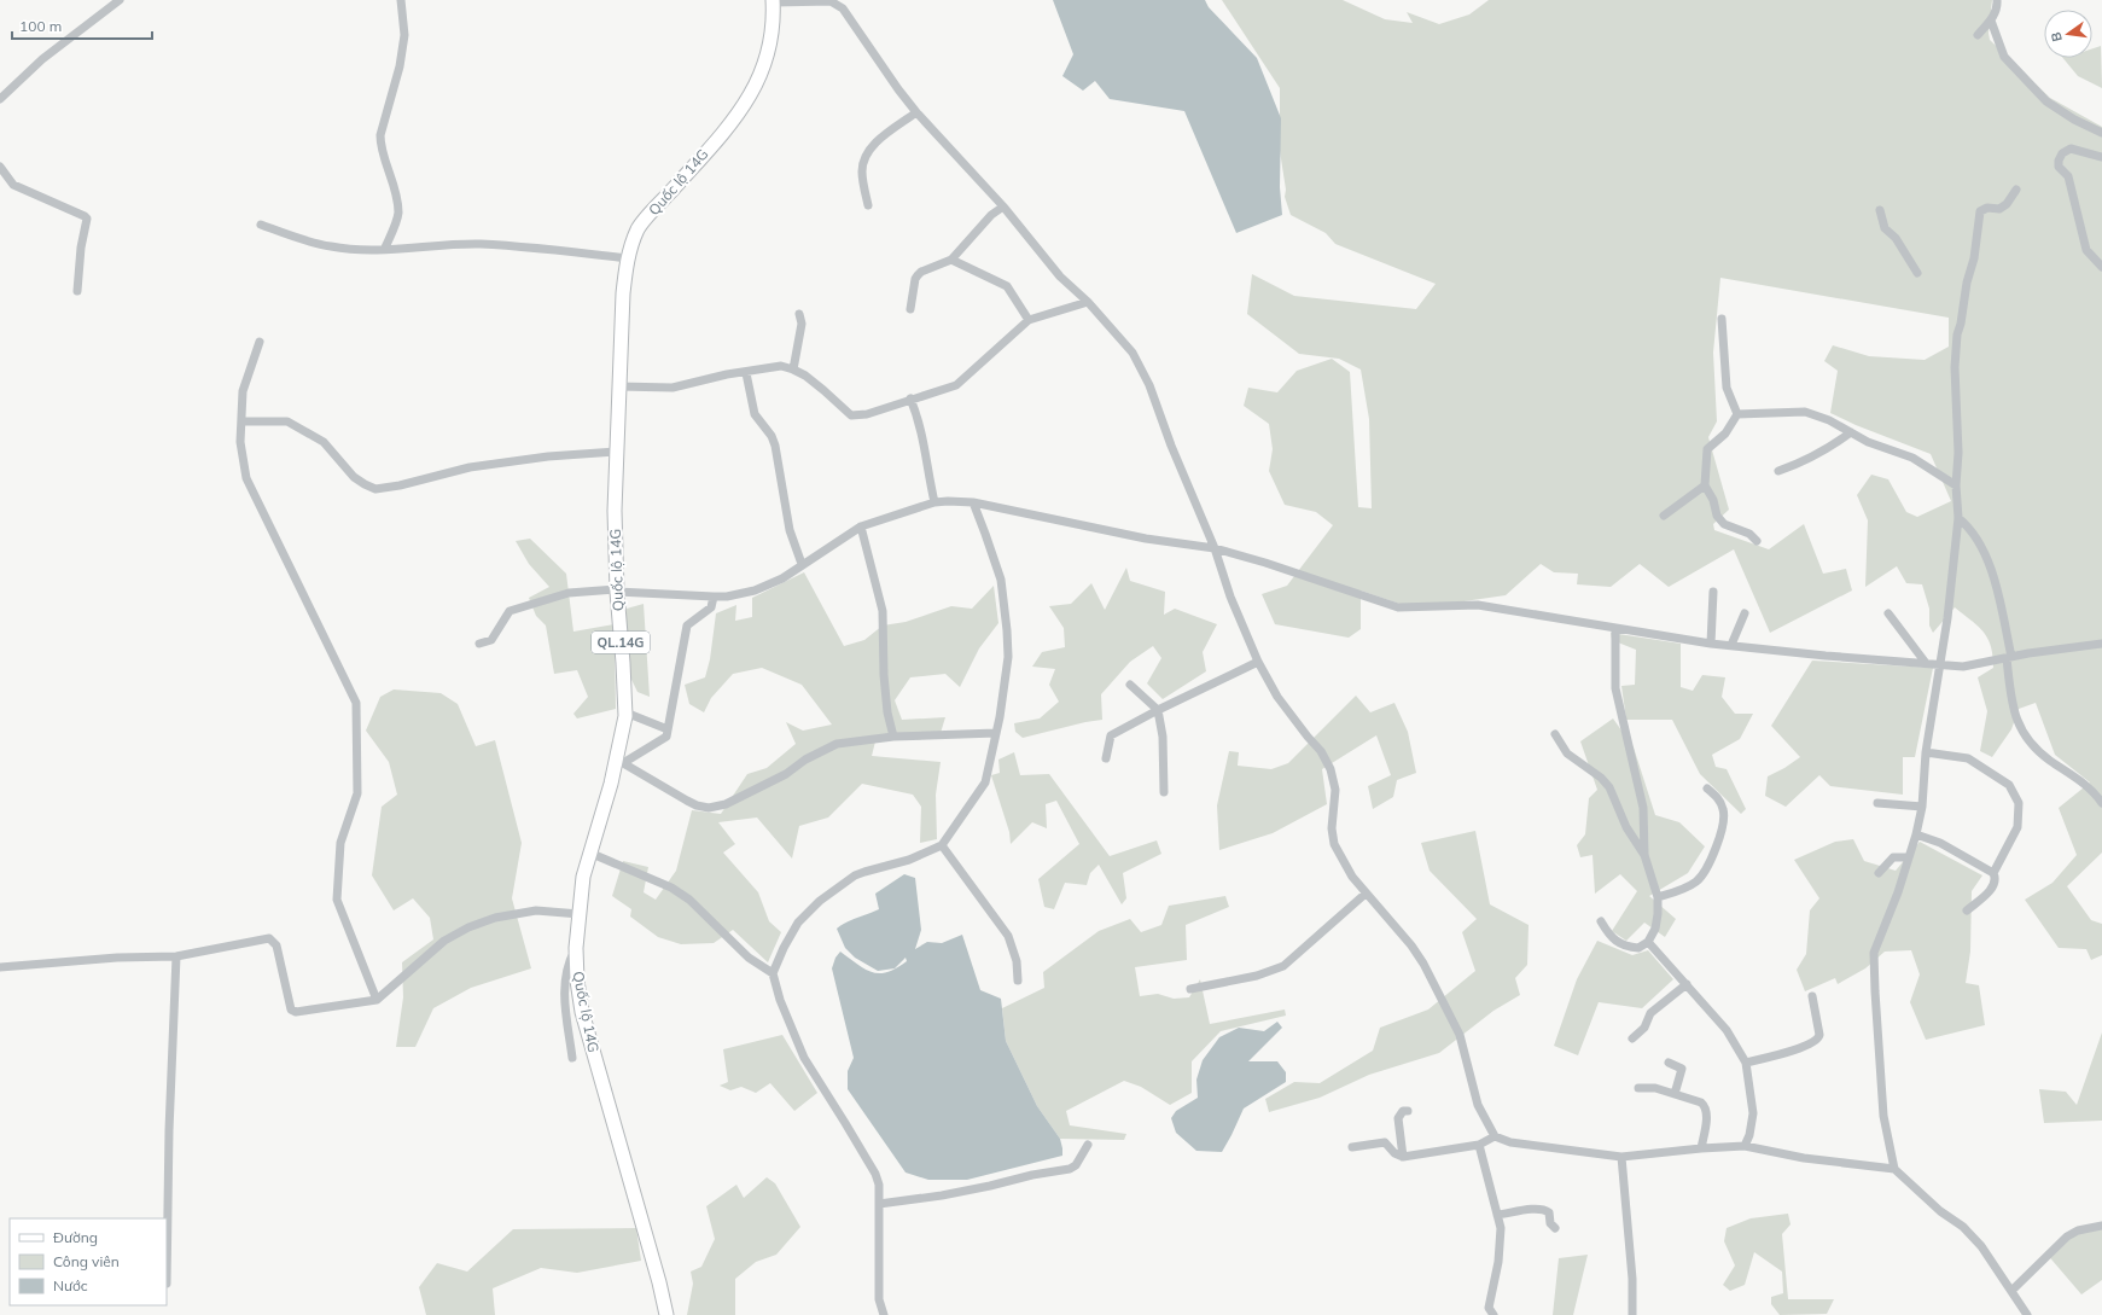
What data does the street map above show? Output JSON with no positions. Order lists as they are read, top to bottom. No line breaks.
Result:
{"streets":{"main road":["Quốc lộ 14G","QL.14G"]},"legend":["Đường","Công viên","Nước"],"scale_bar":"100 m","north":"left"}
